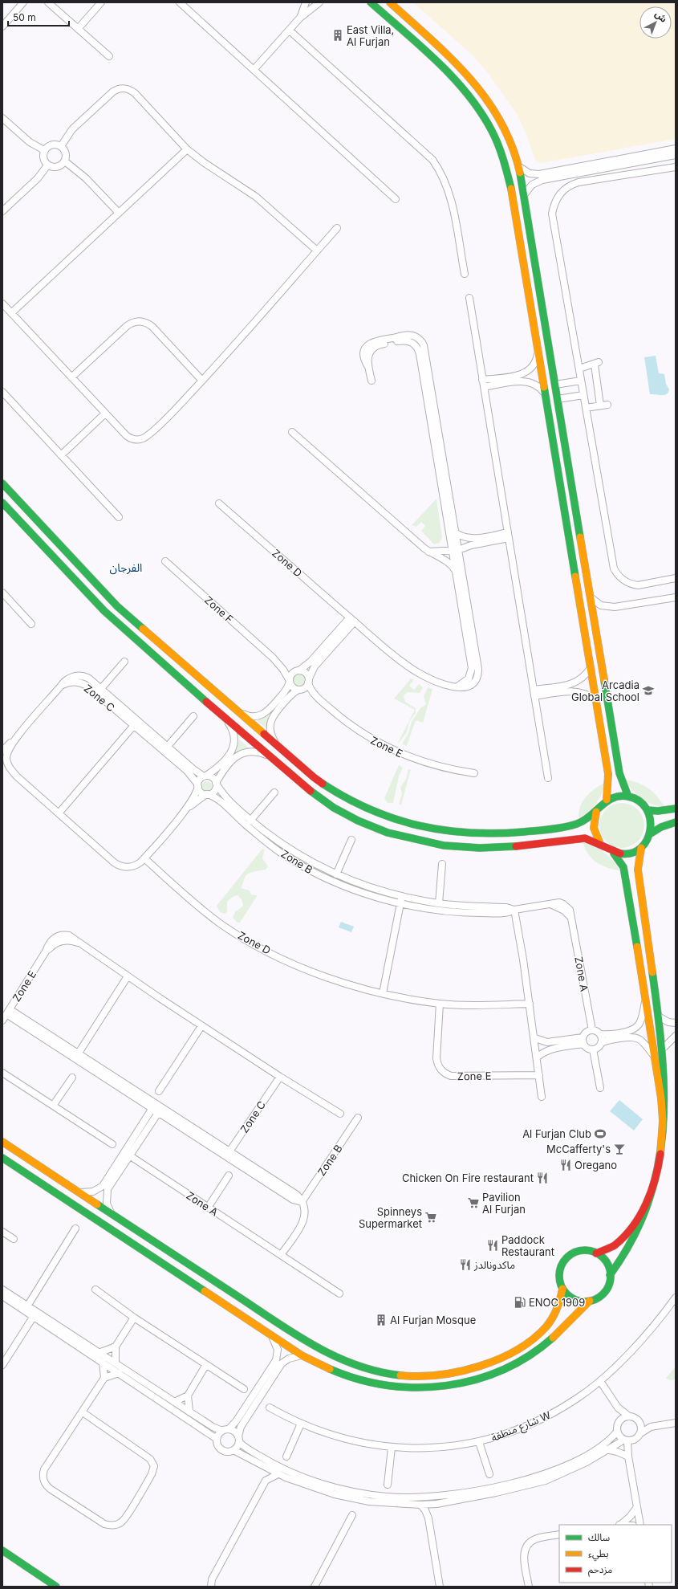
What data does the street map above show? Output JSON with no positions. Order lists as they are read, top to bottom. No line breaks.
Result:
{"streets":{"street":["Zone D","Zone F","Zone C","Zone E","Zone B","Zone A","شارع منطقة W"]},"crossings":[["Zone D","Zone E"],["Zone C","Zone B"],["Zone B","Zone A"]],"districts":["الفرجان"],"places":{"building":["East Villa, Al Furjan","Al Furjan Mosque"],"school or university":["Arcadia Global School"],"sports":["Al Furjan Club"],"bar":["McCafferty's"],"restaurant":["Oregano","Chicken On Fire restaurant","Paddock Restaurant","ماكدونالدز"],"supermarket":["Pavilion Al Furjan","Spinneys Supermarket"],"fuel station":["ENOC 1909"]},"legend":["سالك","بطيء","مزدحم"],"scale_bar":"50 m","north":"top right"}
